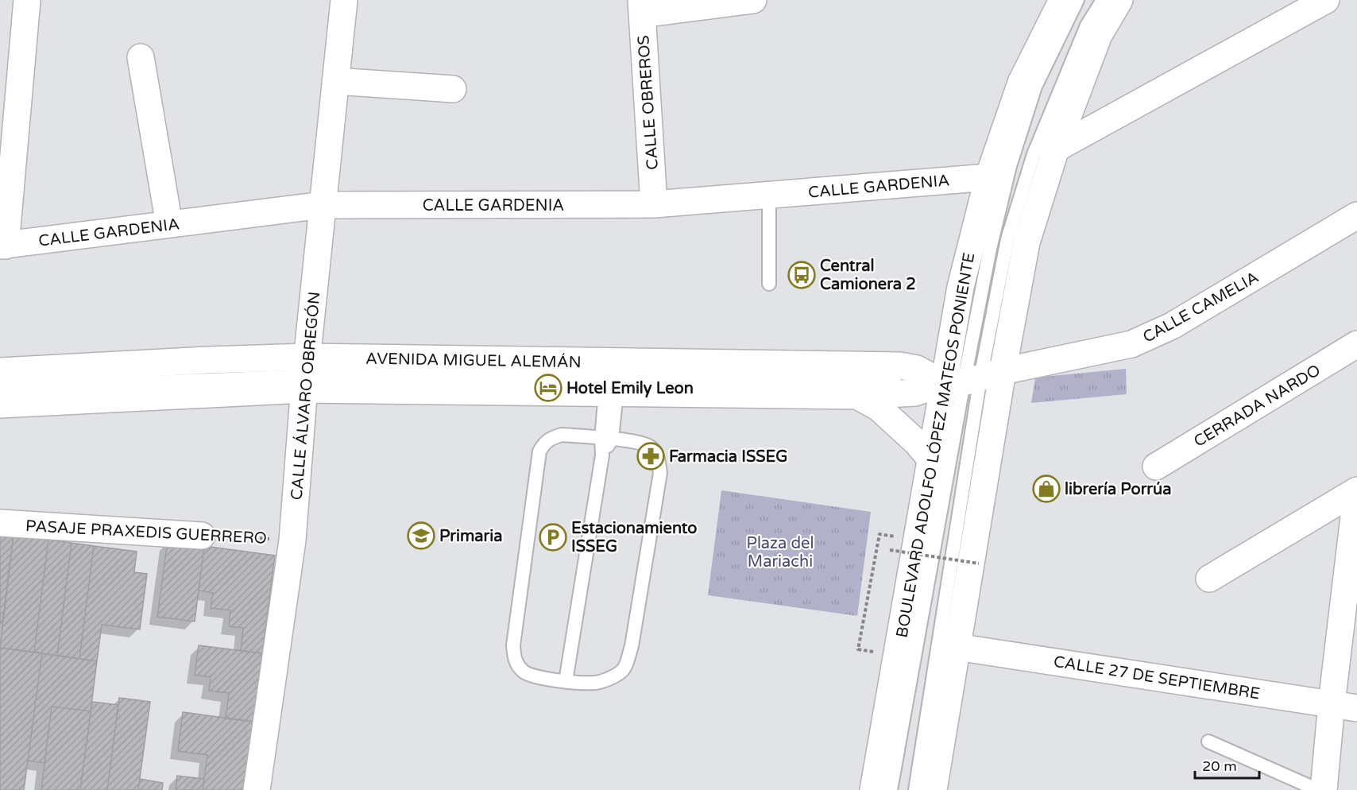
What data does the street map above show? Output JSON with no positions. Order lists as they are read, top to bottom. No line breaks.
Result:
{"streets":{"street":["CALLE OBREROS","CALLE GARDENIA","CALLE CAMELIA","AVENIDA MIGUEL ALEMÁN","CALLE ÁLVARO OBREGÓN","CERRADA NARDO","BOULEVARD ADOLFO LÓPEZ MATEOS PONIENTE","PASAJE PRAXEDIS GUERRERO","CALLE 27 DE SEPTIEMBRE"]},"crossings":[["CALLE OBREROS","CALLE GARDENIA"],["CALLE GARDENIA","CALLE ÁLVARO OBREGÓN"],["CALLE GARDENIA","BOULEVARD ADOLFO LÓPEZ MATEOS PONIENTE"],["CALLE CAMELIA","AVENIDA MIGUEL ALEMÁN"],["CALLE CAMELIA","BOULEVARD ADOLFO LÓPEZ MATEOS PONIENTE"],["AVENIDA MIGUEL ALEMÁN","CALLE ÁLVARO OBREGÓN"],["AVENIDA MIGUEL ALEMÁN","BOULEVARD ADOLFO LÓPEZ MATEOS PONIENTE"],["CALLE ÁLVARO OBREGÓN","PASAJE PRAXEDIS GUERRERO"],["BOULEVARD ADOLFO LÓPEZ MATEOS PONIENTE","CALLE 27 DE SEPTIEMBRE"]],"parks":["Plaza del Mariachi"],"places":{"bus stop":["Central Camionera 2"],"hotel":["Hotel Emily Leon"],"pharmacy":["Farmacia ISSEG"],"shop":["librería Porrúa"],"school or university":["Primaria"],"parking":["Estacionamiento ISSEG"]},"scale_bar":"20 m"}
